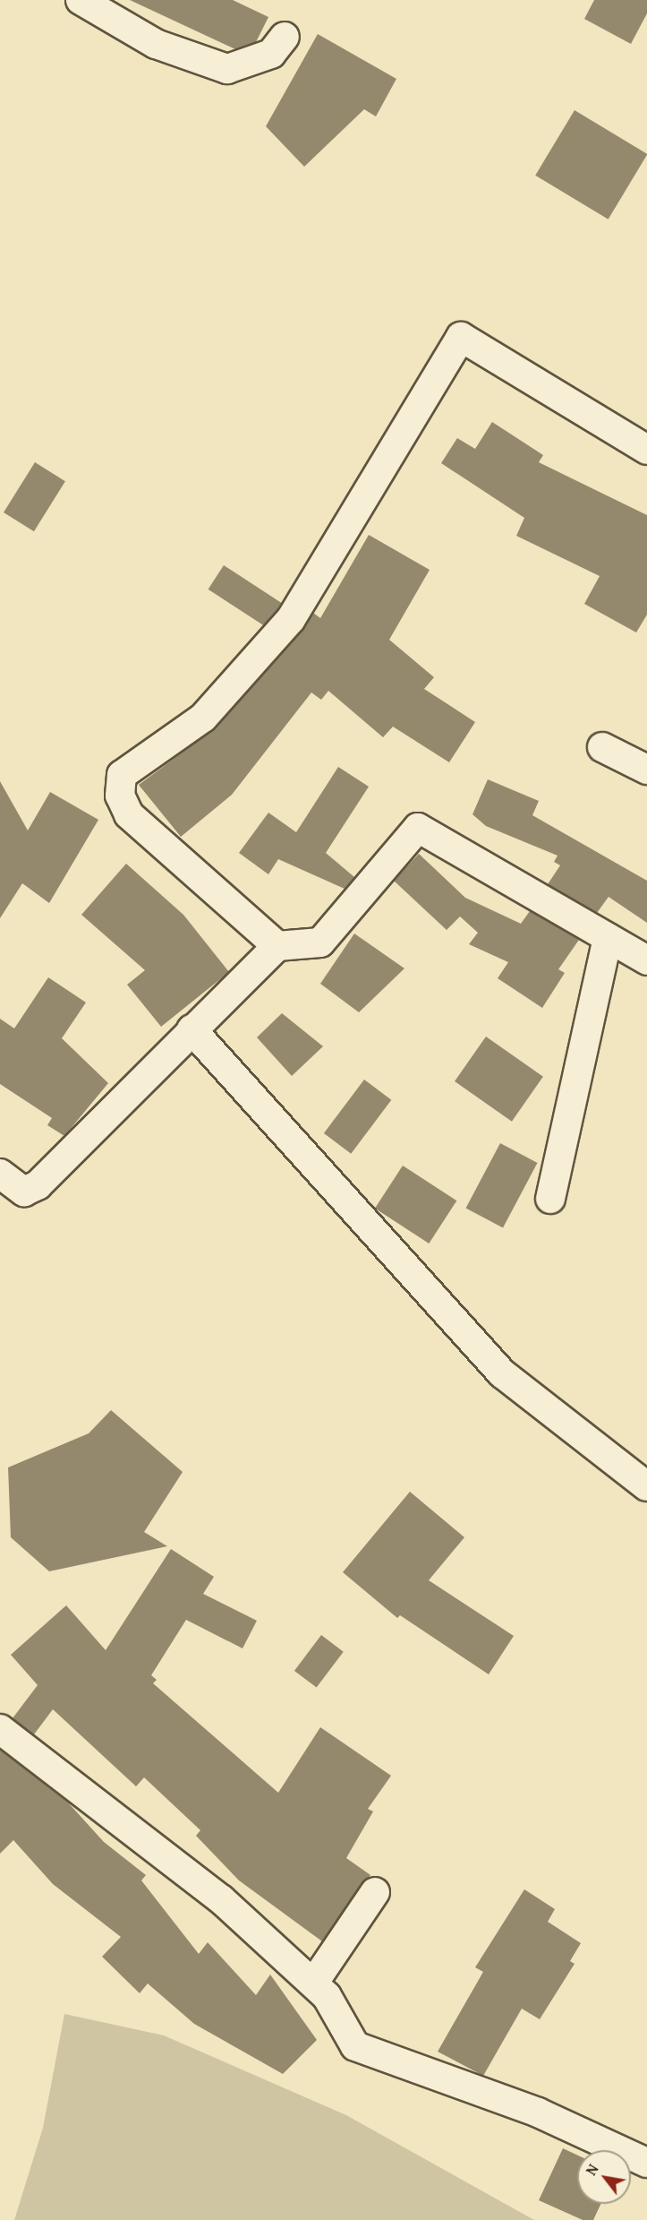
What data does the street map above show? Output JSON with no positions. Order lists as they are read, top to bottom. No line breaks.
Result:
{"north":"top left"}
